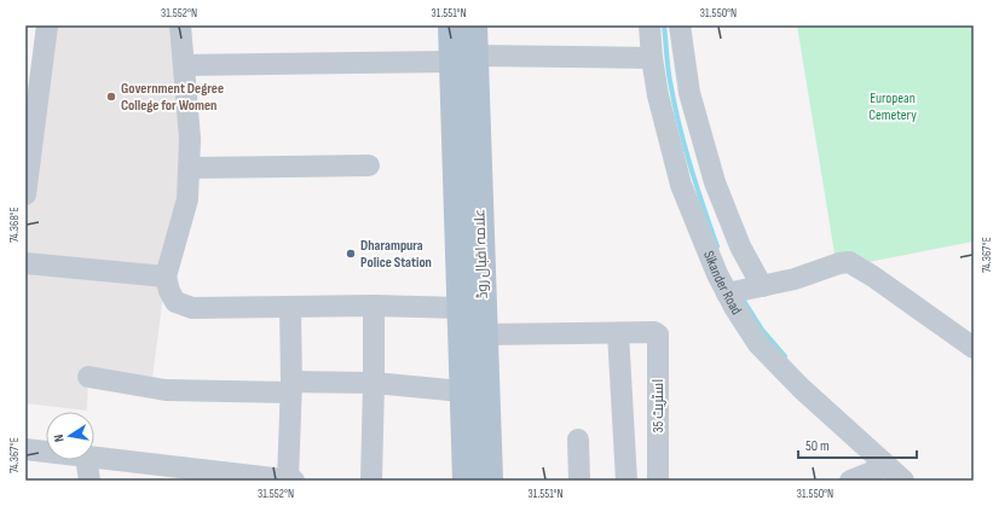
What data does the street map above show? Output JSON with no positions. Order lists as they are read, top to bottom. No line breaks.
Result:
{"streets":{"main road":["علامہ اقبال روڈ"],"street":["Sikander Road","اسٹریٹ 35"]},"parks":["European Cemetery"],"places":["Government Degree College for Women","Dharampura Police Station"],"scale_bar":"50 m","north":"left","coordinates":["31.552°N","31.551°N","31.550°N","74.368°E","74.367°E"]}
